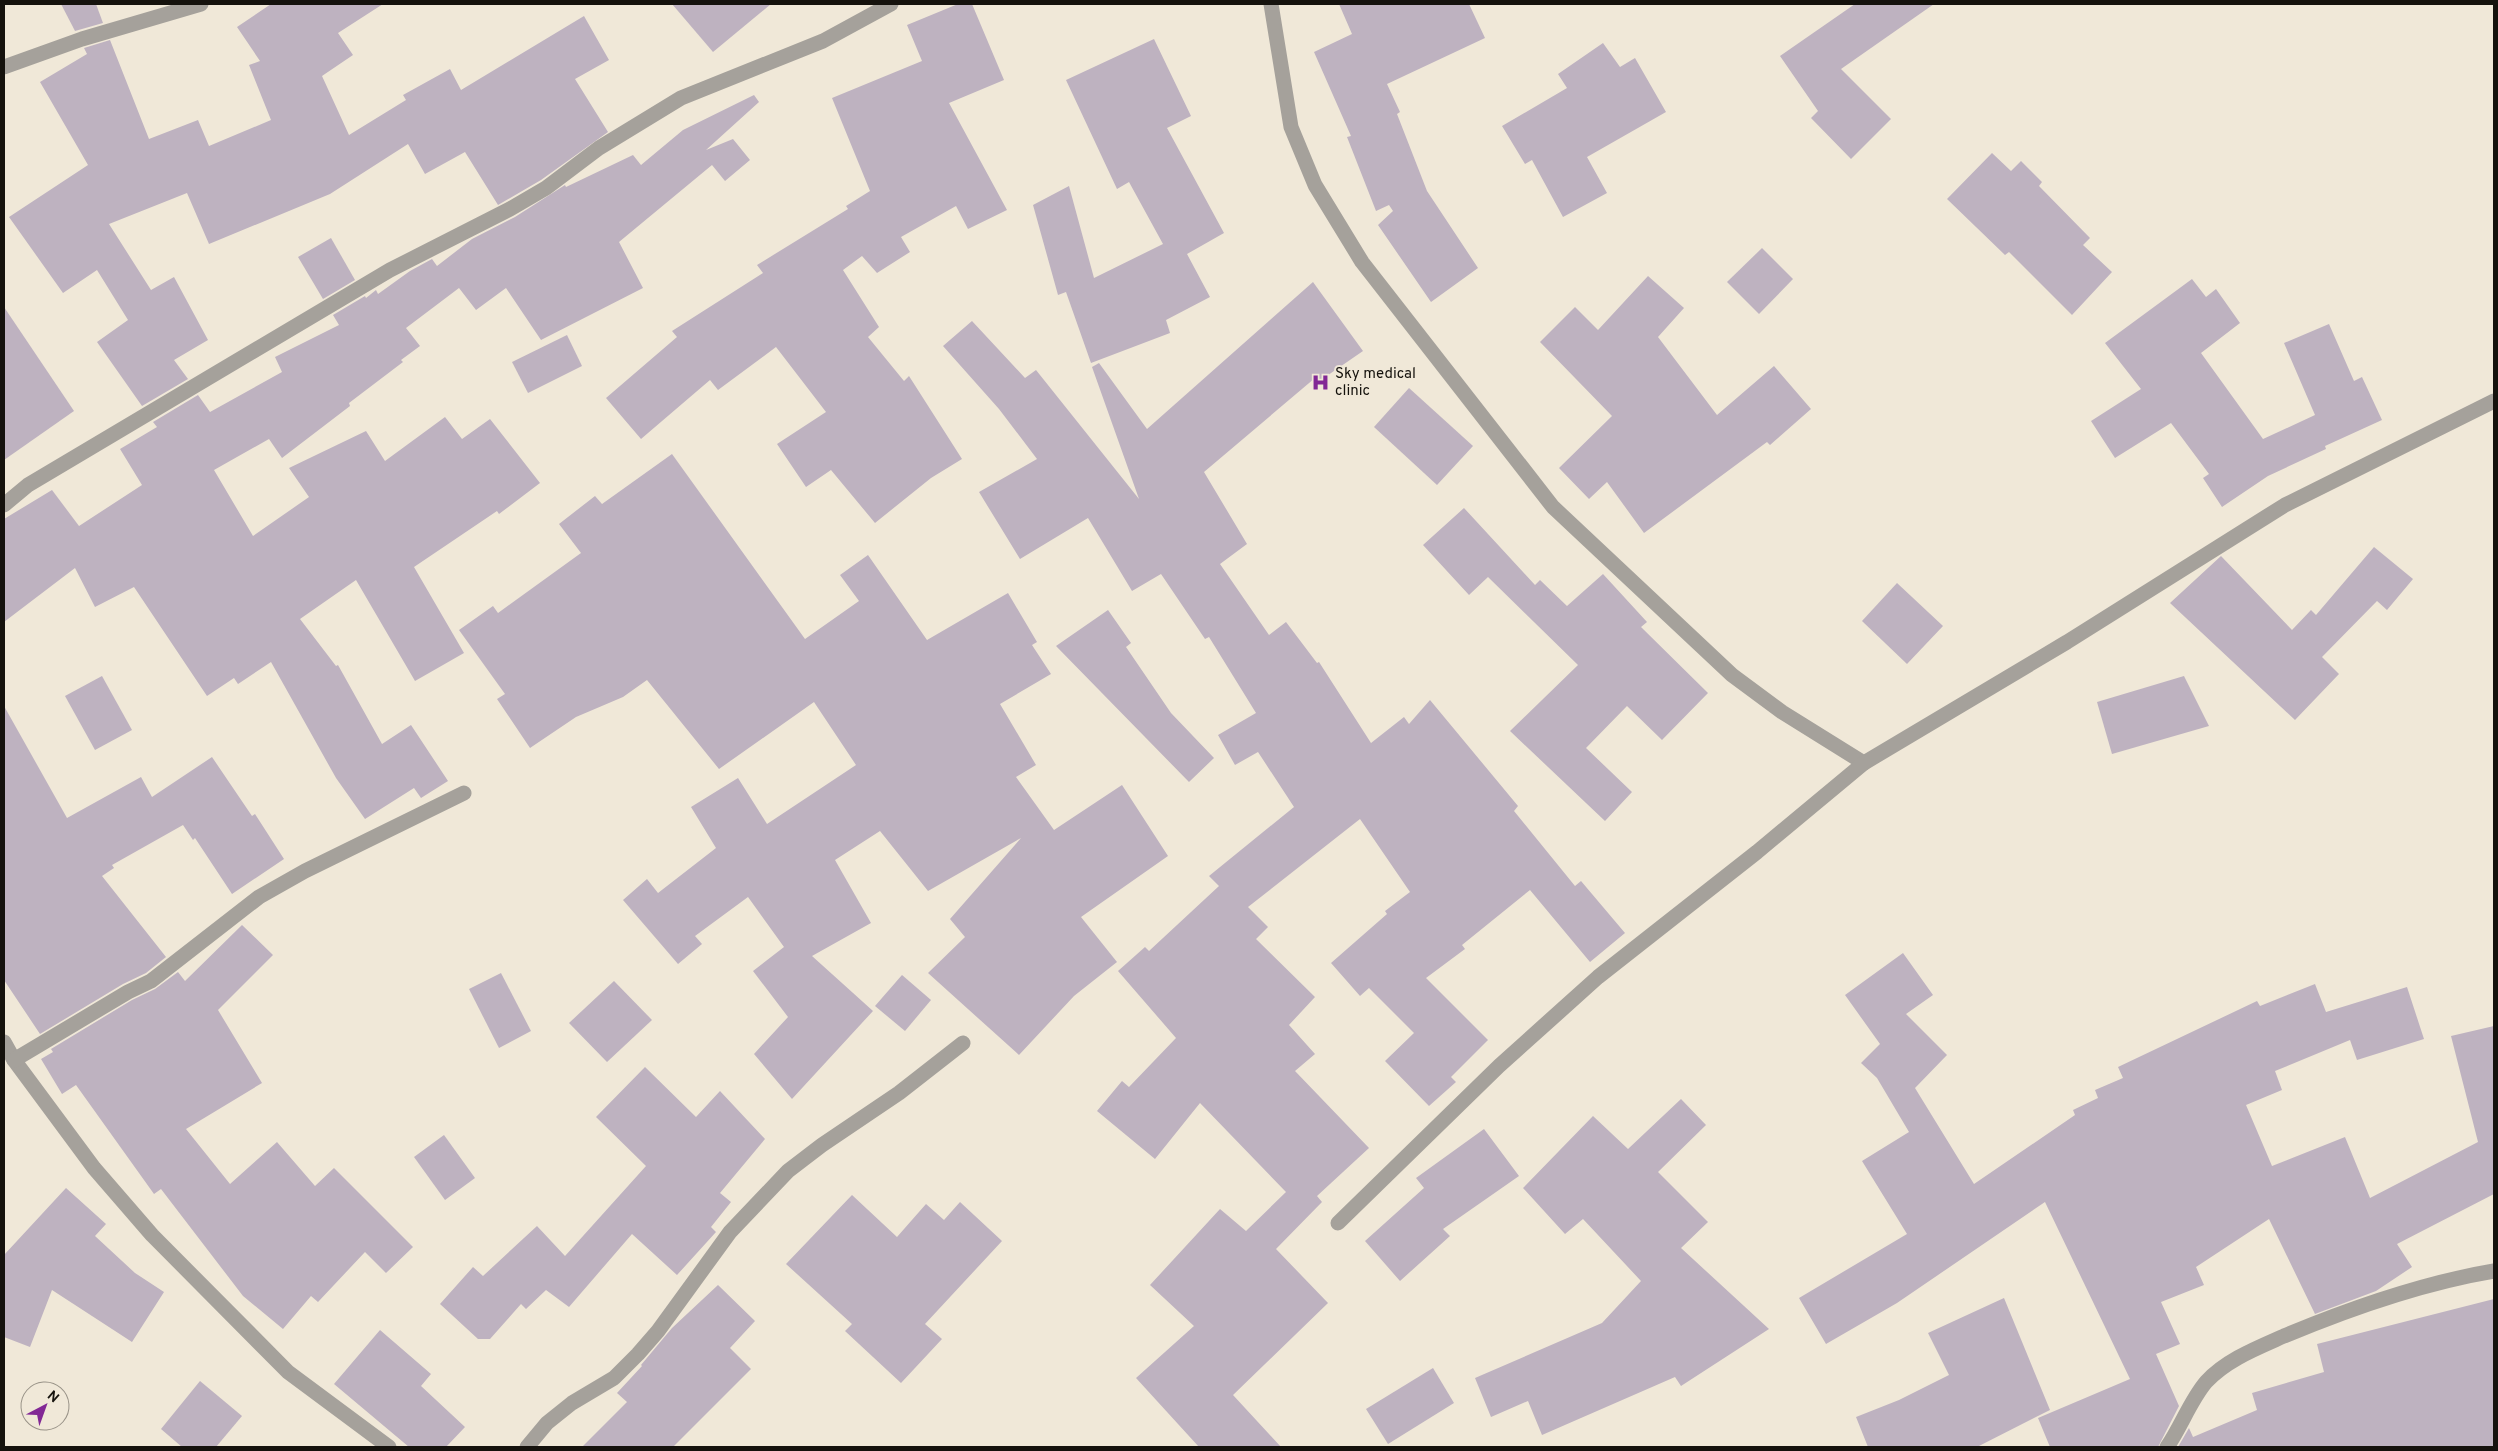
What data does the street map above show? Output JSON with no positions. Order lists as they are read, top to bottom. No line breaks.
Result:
{"places":{"hospital":["Sky medical clinic"]},"north":"top right"}
